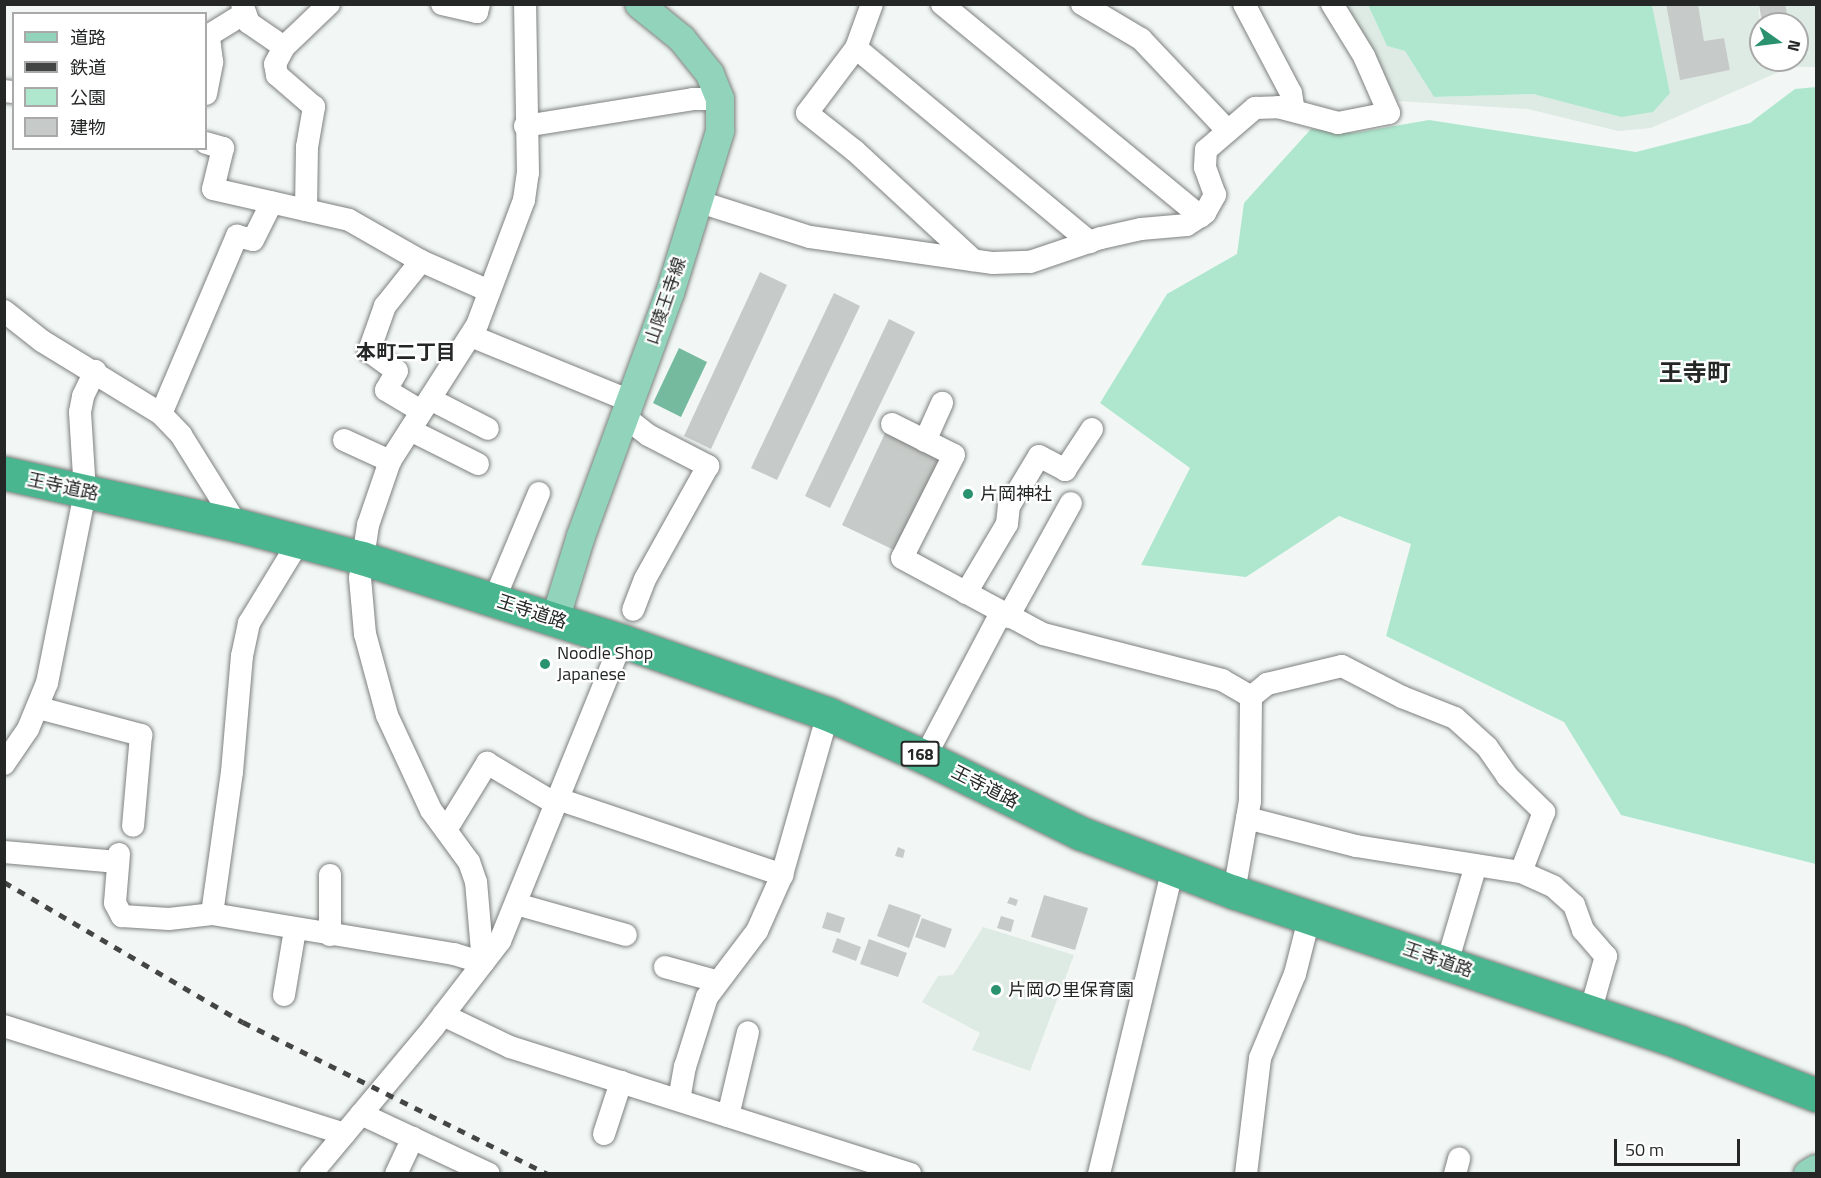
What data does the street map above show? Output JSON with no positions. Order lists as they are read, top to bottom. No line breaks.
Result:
{"streets":{"highway":["王寺道路","168"],"main road":["山陵王寺線"]},"crossings":[["山陵王寺線","王寺道路"]],"districts":["本町二丁目","王寺町"],"places":["片岡神社","Noodle Shop Japanese","片岡の里保育園"],"legend":["道路","鉄道","公園","建物"],"scale_bar":"50 m","north":"right"}
